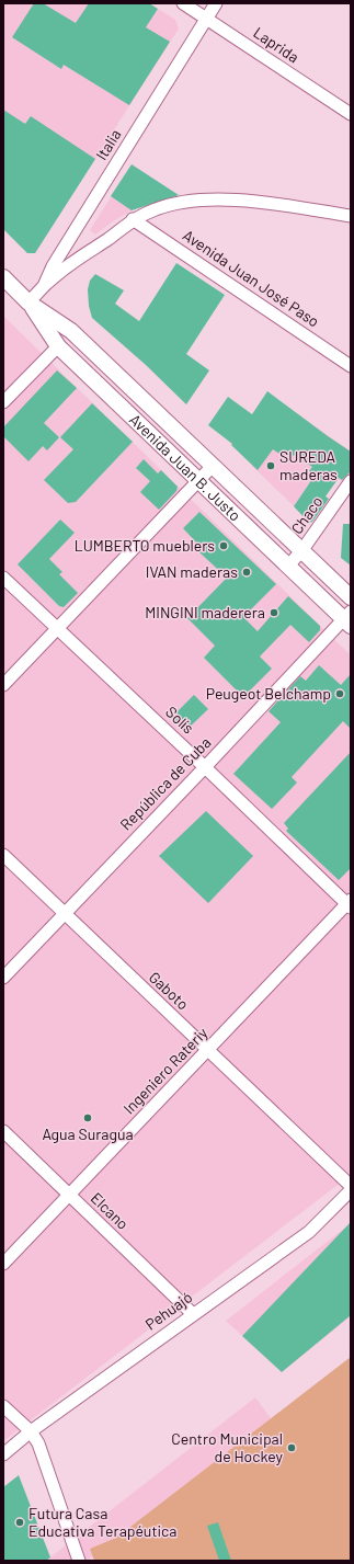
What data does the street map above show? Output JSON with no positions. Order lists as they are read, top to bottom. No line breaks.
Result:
{"streets":{"main road":["Avenida Juan B. Justo"],"street":["Laprida","Italia","Avenida Juan José Paso","Chaco","Solís","República de Cuba","Gaboto","Ingeniero Rateriy","Elcano","Pehuajó"]},"crossings":[["Laprida","Italia"],["Italia","Avenida Juan B. Justo"],["Avenida Juan B. Justo","Chaco"],["Avenida Juan B. Justo","República de Cuba"],["Solís","República de Cuba"],["Solís","Ingeniero Rateriy"],["República de Cuba","Gaboto"],["Gaboto","Ingeniero Rateriy"],["Ingeniero Rateriy","Elcano"],["Elcano","Pehuajó"]],"places":["SUREDA maderas","LUMBERTO mueblers","IVAN maderas","MINGINI maderera","Peugeot Belchamp","Agua Suragua","Centro Municipal de Hockey","Futura Casa Educativa Terapéutica"]}
